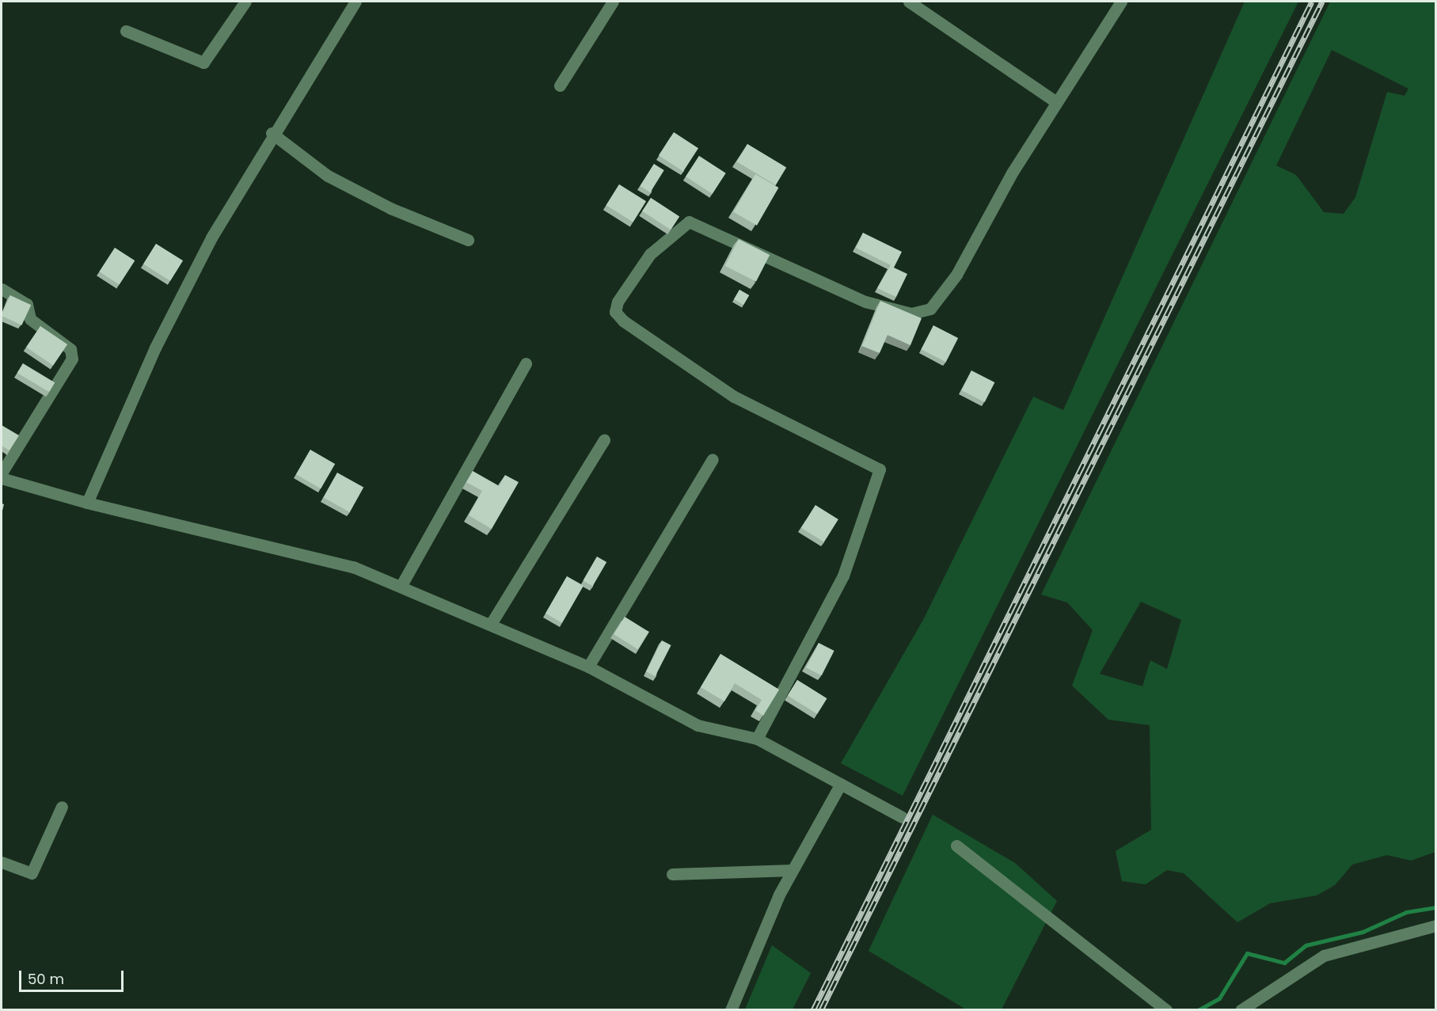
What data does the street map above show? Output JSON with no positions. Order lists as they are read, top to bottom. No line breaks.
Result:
{"scale_bar":"50 m"}
